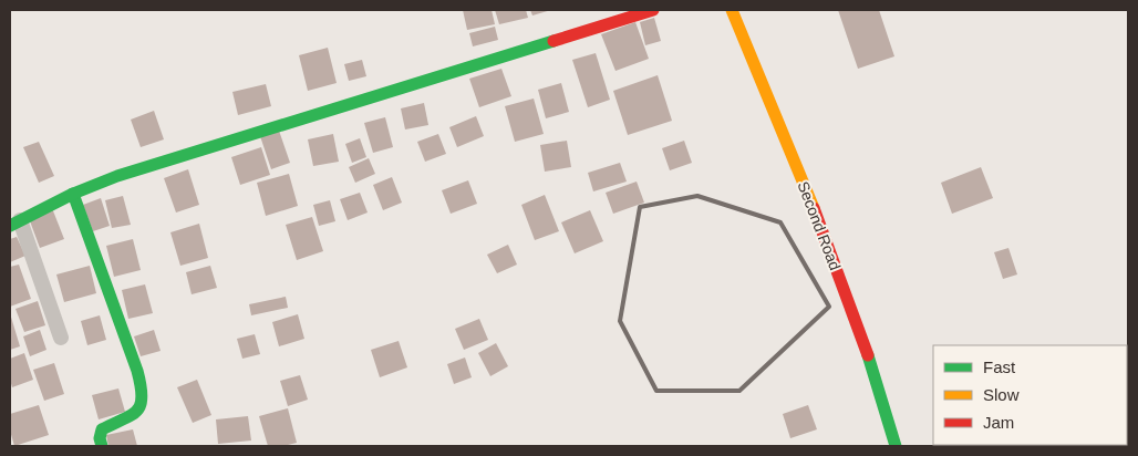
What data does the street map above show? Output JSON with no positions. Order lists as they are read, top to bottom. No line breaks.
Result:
{"streets":{"street":["Second Road"]},"legend":["Fast","Slow","Jam"]}
